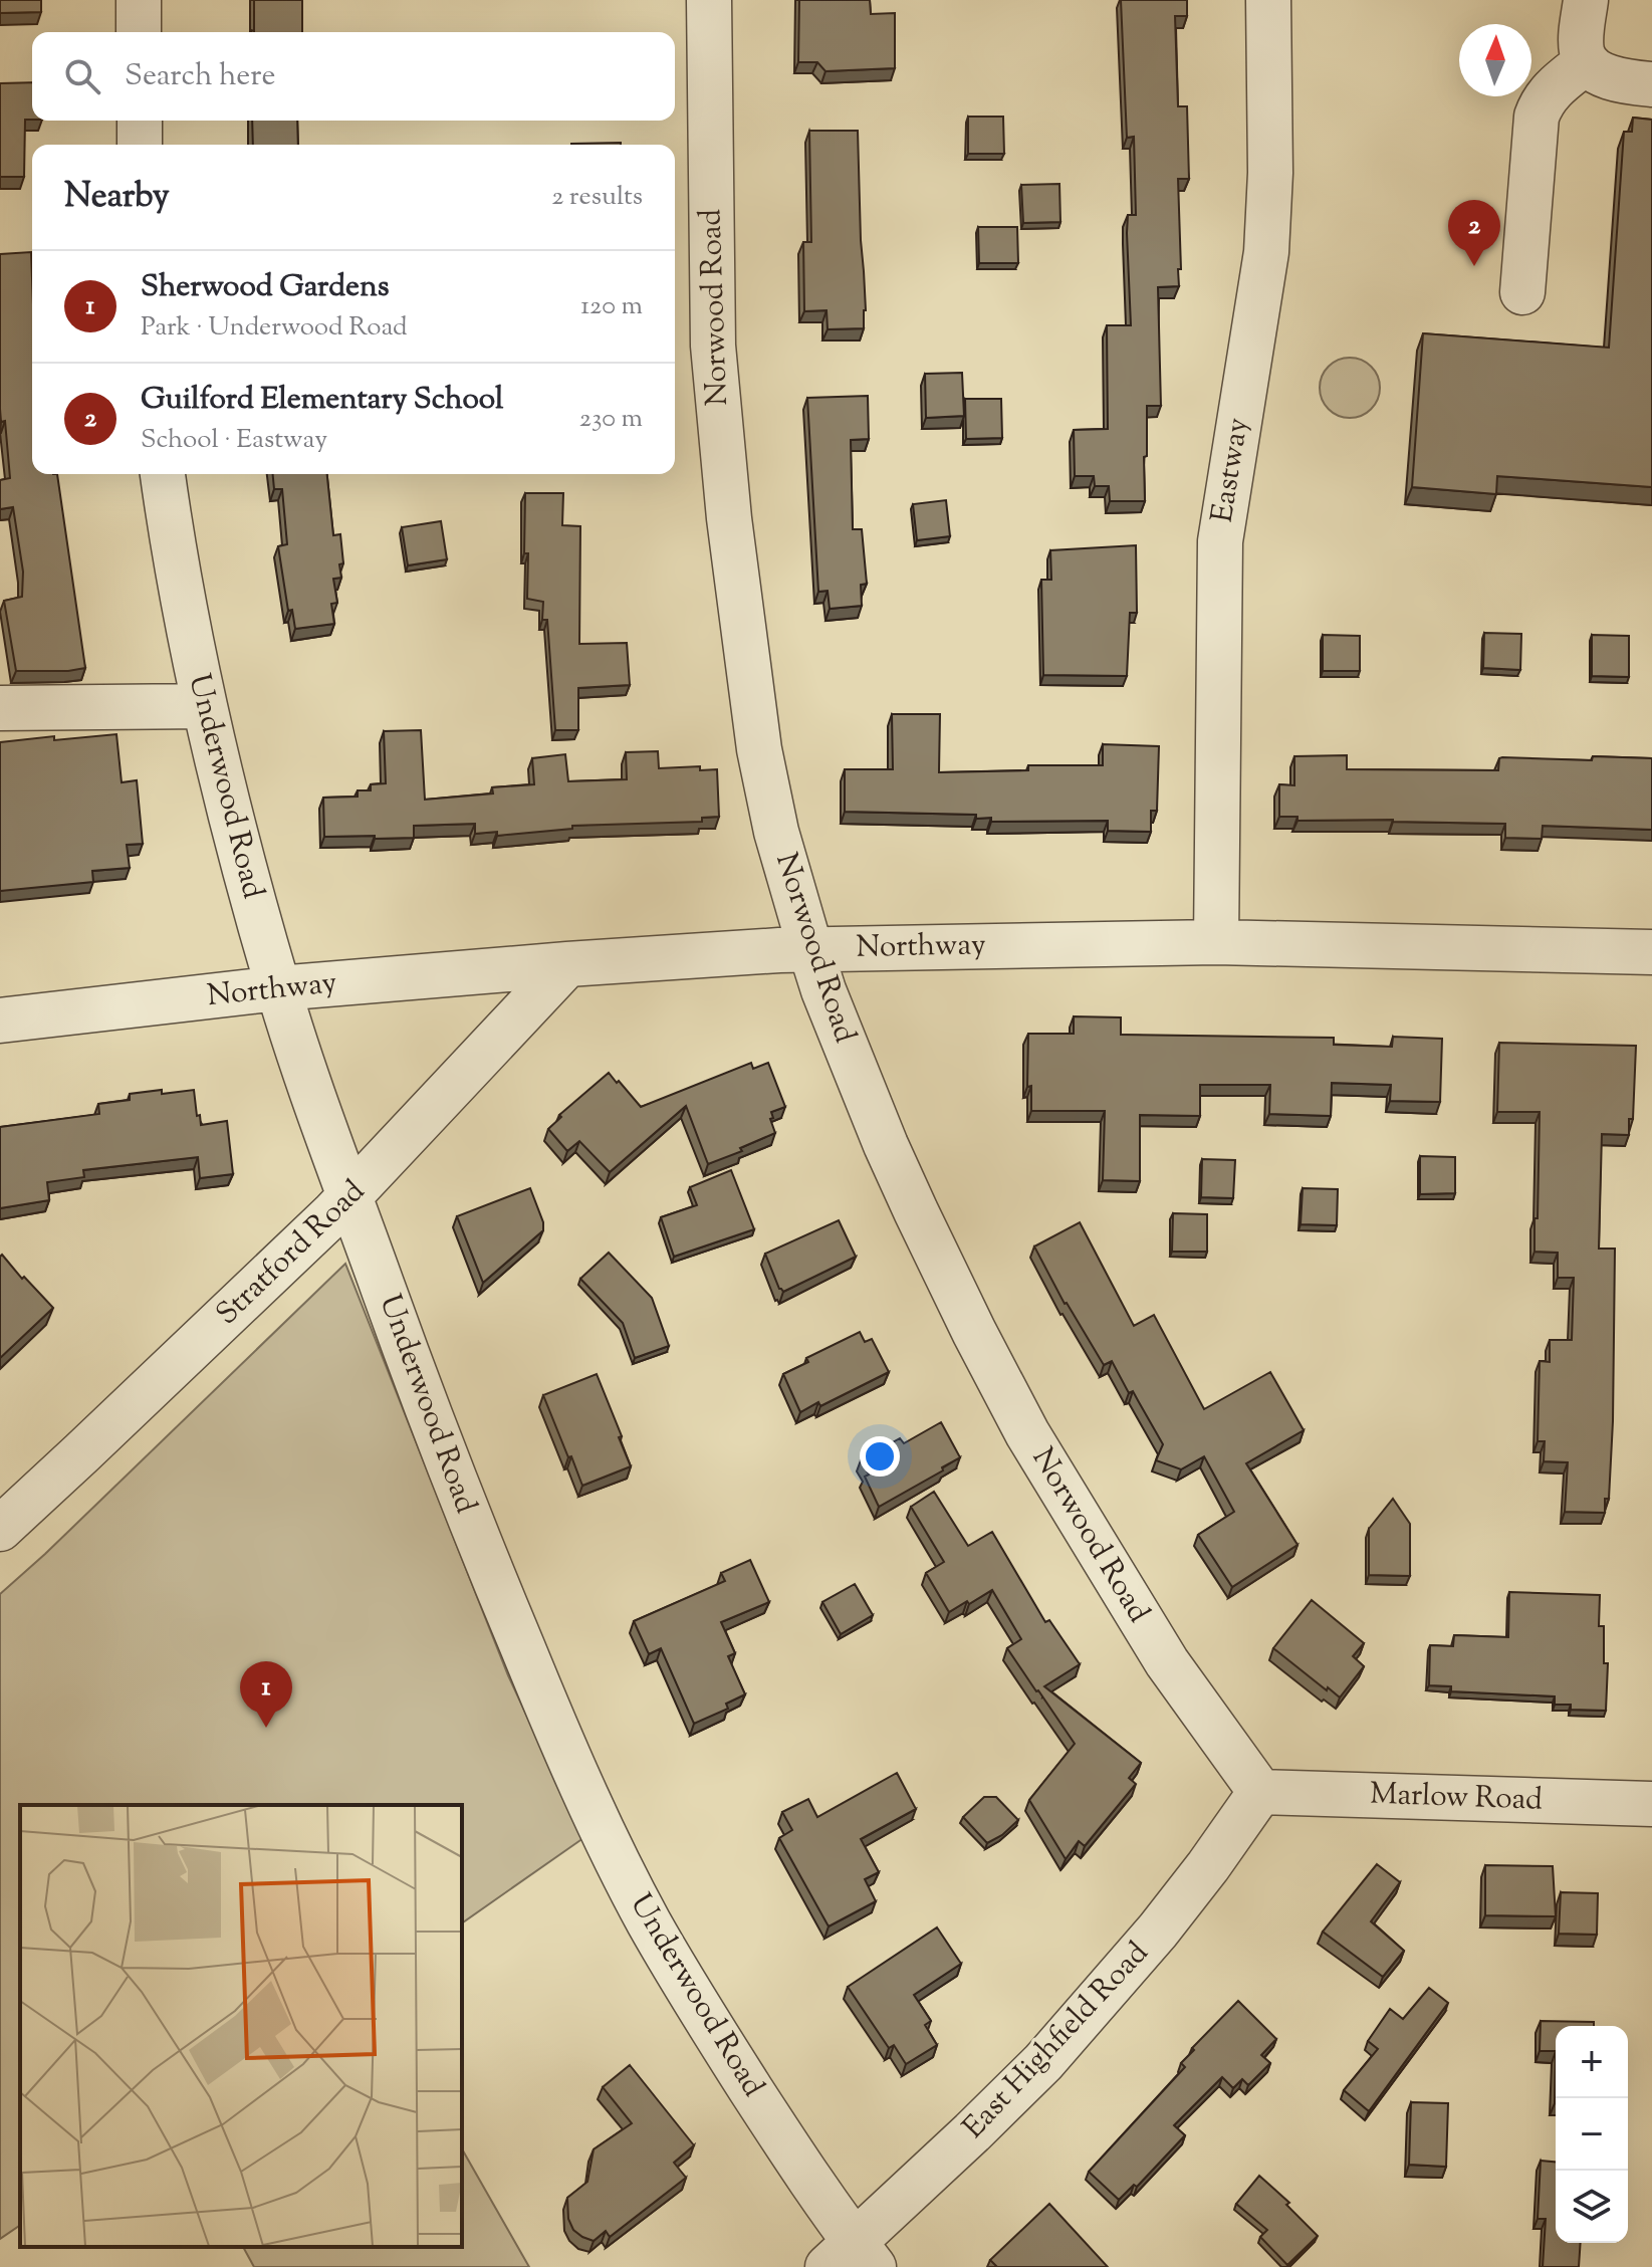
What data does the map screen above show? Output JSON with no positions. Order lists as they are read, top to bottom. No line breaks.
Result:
{"streets":{"street":["Norwood Road","Eastway","Underwood Road","Northway","Stratford Road","Marlow Road","East Highfield Road"]},"crossings":[["Norwood Road","Northway"],["Norwood Road","Marlow Road"],["Norwood Road","East Highfield Road"],["Eastway","Northway"],["Underwood Road","Northway"],["Underwood Road","Stratford Road"],["Underwood Road","East Highfield Road"],["Northway","Stratford Road"],["Marlow Road","East Highfield Road"]],"north":"top","page":{"search":"Search here","heading":["Nearby","2 results"],"pins":["2","1"],"list":[{"mark":"1","name":"Sherwood Gardens","note":"Park · Underwood Road","value":"120 m"},{"mark":"2","name":"Guilford Elementary School","note":"School · Eastway","value":"230 m"}],"map_buttons":["+","−"]}}
